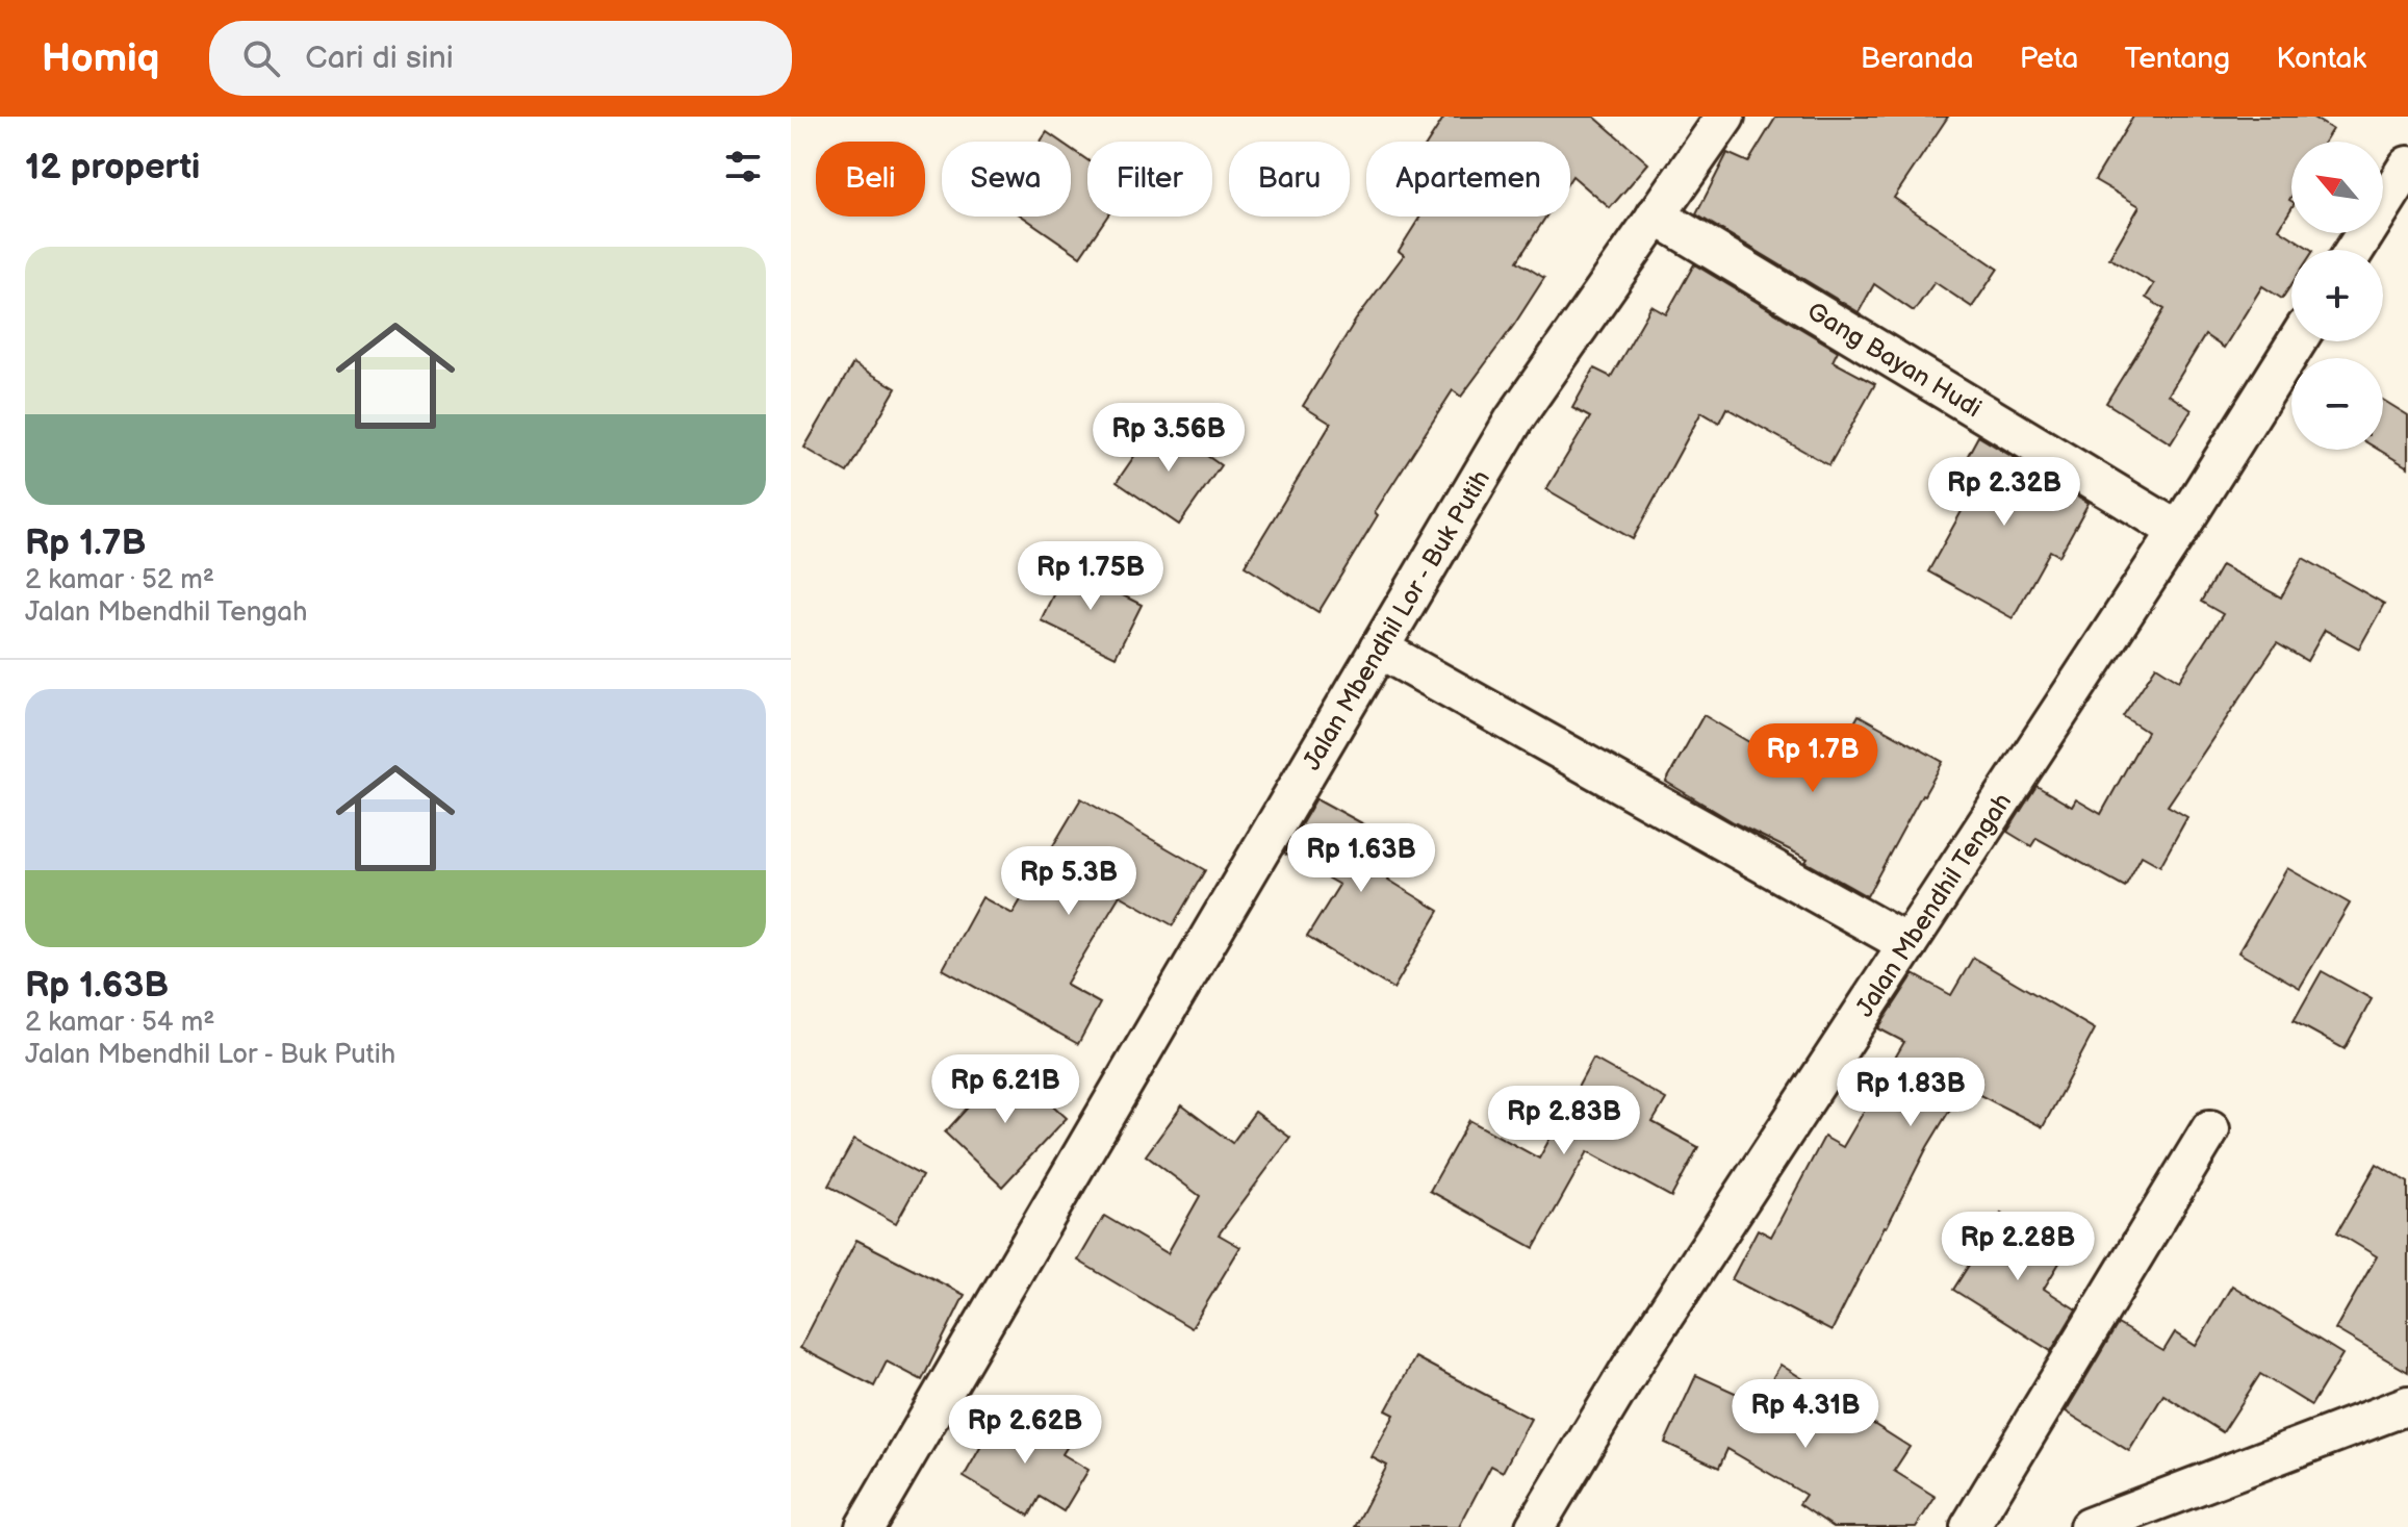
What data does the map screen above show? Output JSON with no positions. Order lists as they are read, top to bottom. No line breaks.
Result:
{"streets":{"street":["Gang Bayan Hudi","Jalan Mbendhil Lor - Buk Putih","Jalan Mbendhil Tengah"]},"crossings":[["Gang Bayan Hudi","Jalan Mbendhil Lor - Buk Putih"],["Gang Bayan Hudi","Jalan Mbendhil Tengah"]],"north":"top left","page":{"header":"Homiq","search":"Cari di sini","nav":["Beranda","Peta","Tentang","Kontak"],"heading":"12 properti","map_buttons":["+","−"],"chip":["Beli","Sewa","Filter","Baru","Apartemen"],"list":[{"name":"Rp 1.7B","note":"2 kamar · 52 m² · Jalan Mbendhil Tengah"},{"name":"Rp 1.63B","note":"2 kamar · 54 m² · Jalan Mbendhil Lor - Buk Putih"}],"price":["Rp 3.56B","Rp 2.32B","Rp 1.75B","Rp 1.7B","Rp 1.63B","Rp 5.3B","Rp 6.21B","Rp 1.83B","Rp 2.83B","Rp 2.28B","Rp 4.31B","Rp 2.62B"]}}
